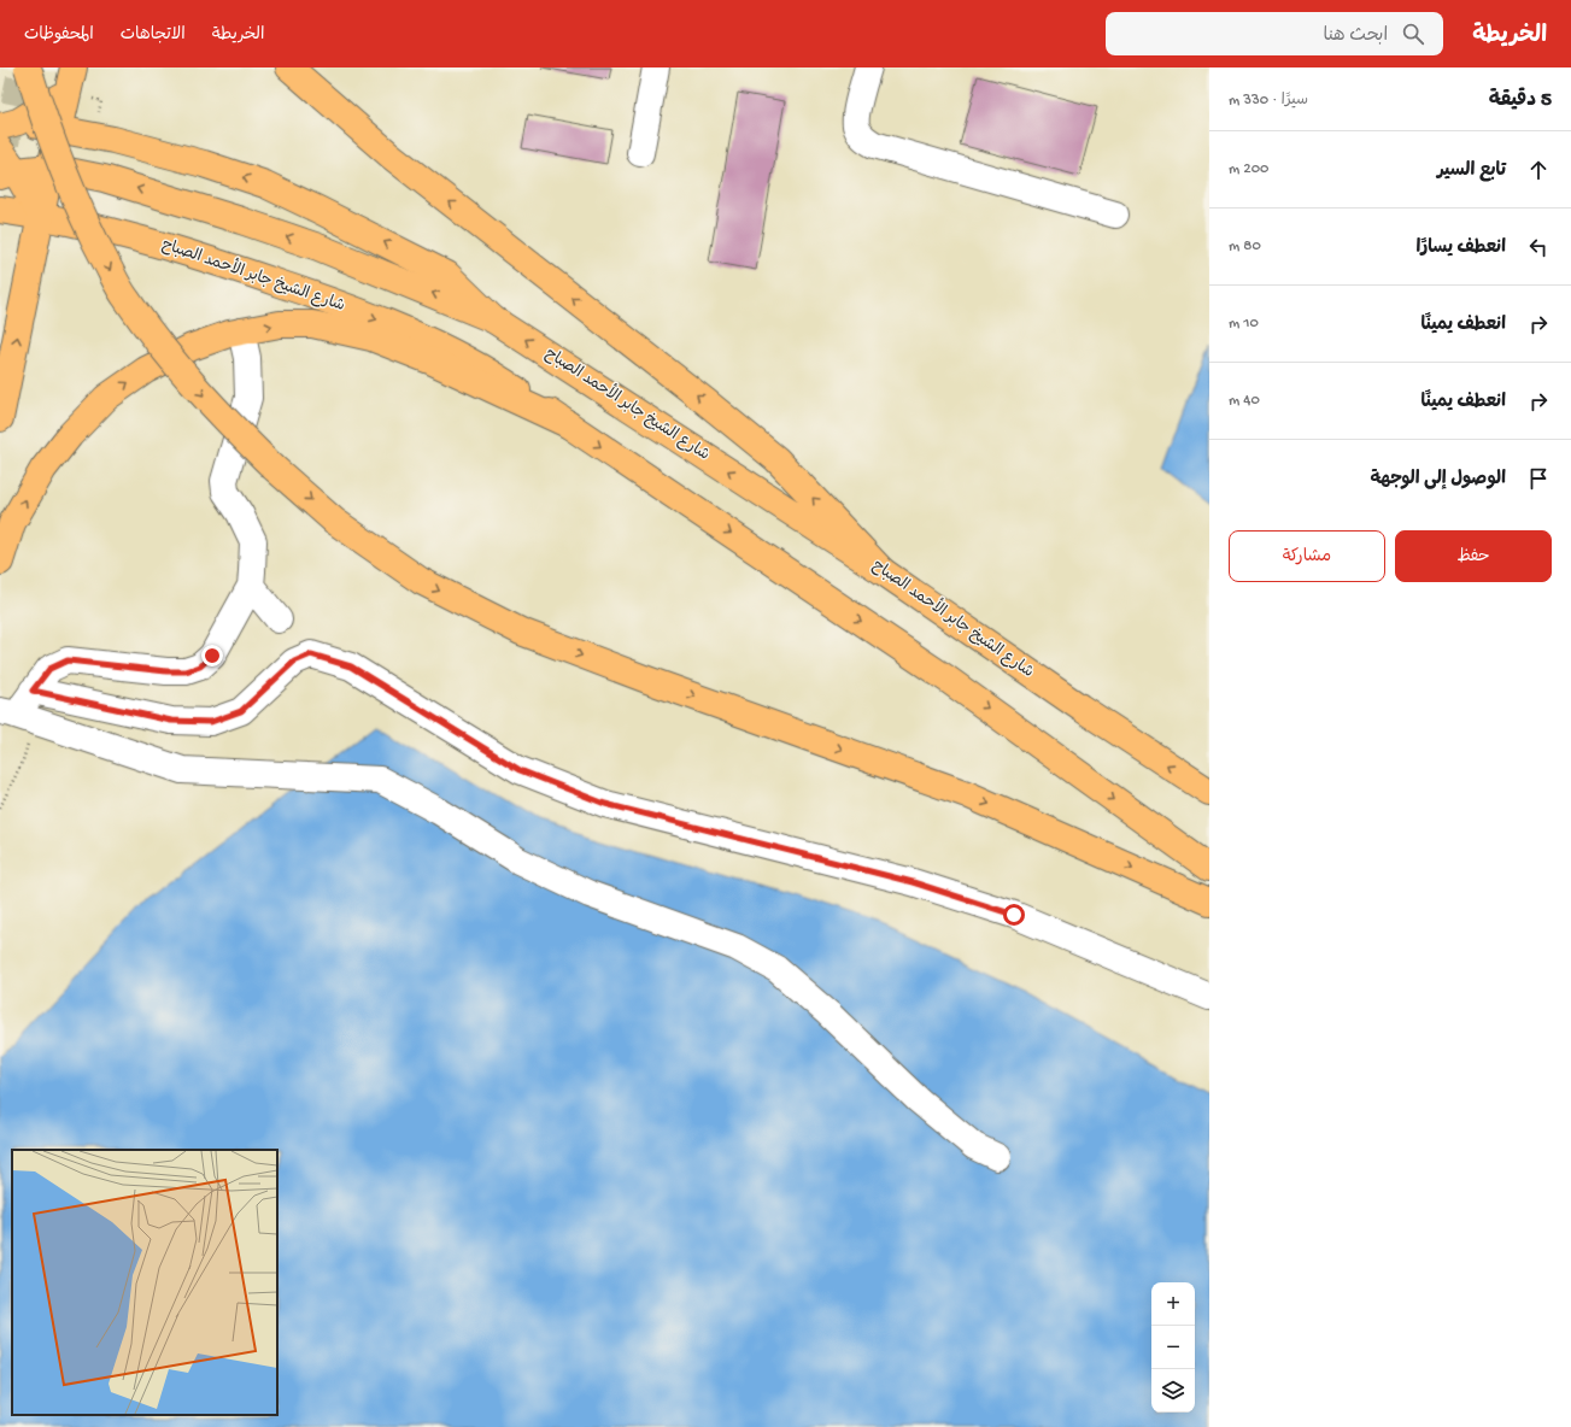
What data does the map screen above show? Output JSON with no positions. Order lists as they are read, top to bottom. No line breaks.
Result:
{"streets":{"main road":["شارع الشيخ جابر الأحمد الصباح"]},"page":{"header":"الخريطة","search":"ابحث هنا","nav":["الخريطة","الاتجاهات","المحفوظات"],"heading":["5 دقيقة","سيرًا · 330 m"],"list":[["تابع السير","200 m"],["انعطف يسارًا","80 m"],["انعطف يمينًا","10 m"],["انعطف يمينًا","40 m"],"الوصول إلى الوجهة"],"buttons":["حفظ","مشاركة"],"map_buttons":["+","−"]}}
